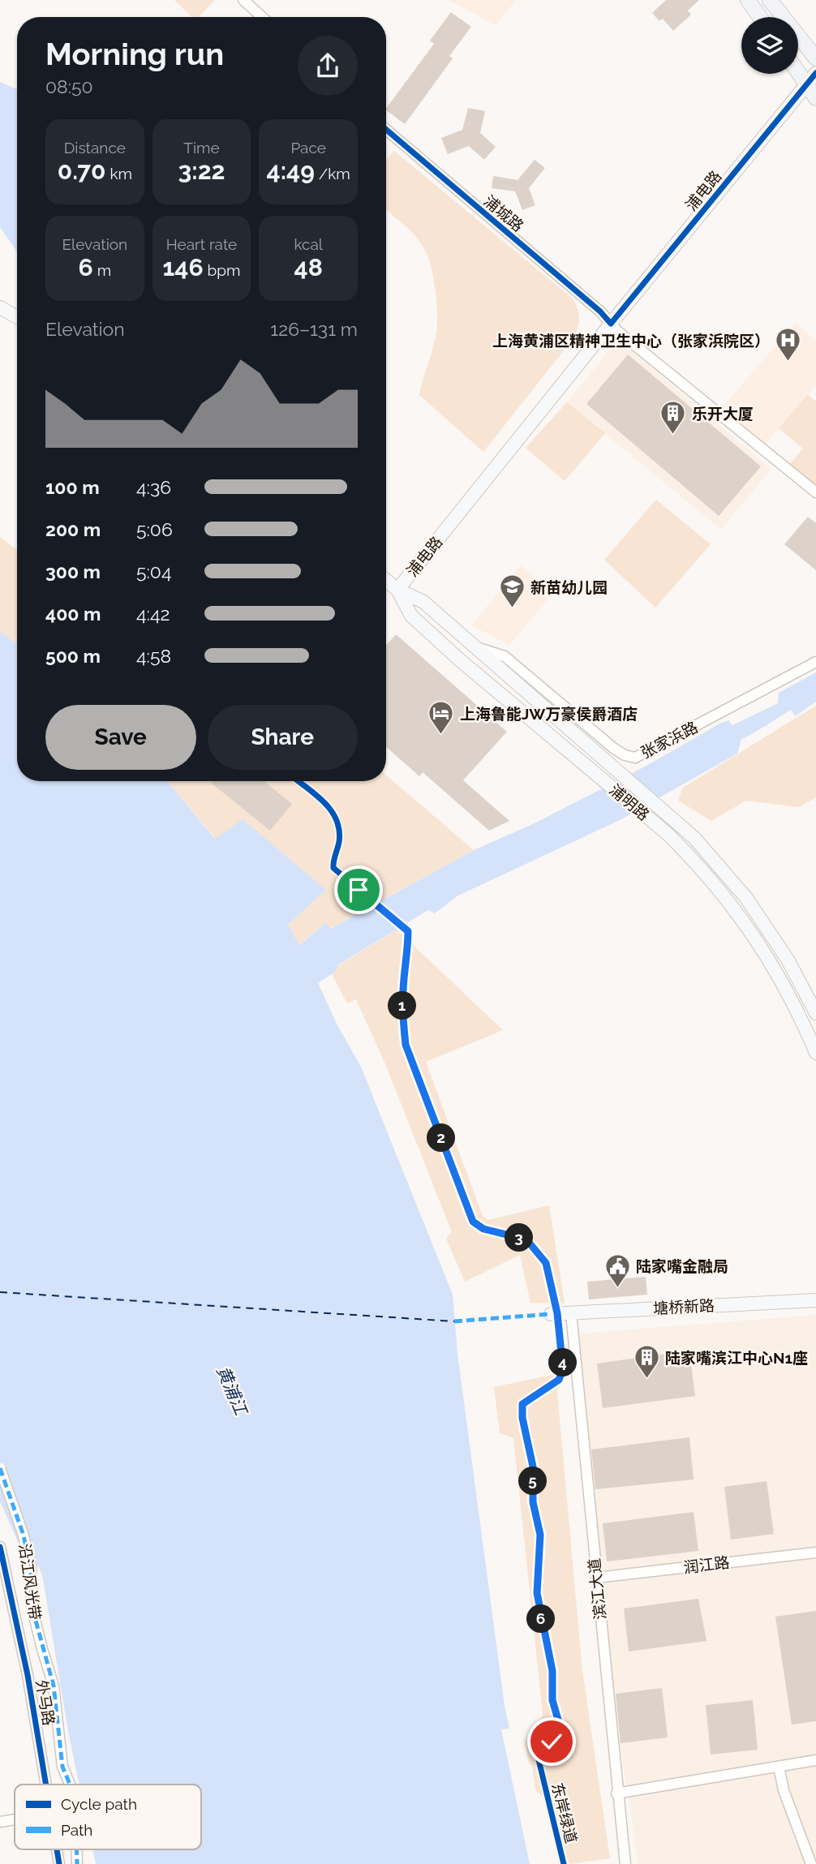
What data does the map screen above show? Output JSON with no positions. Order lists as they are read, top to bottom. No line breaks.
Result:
{"streets":{"main road":["浦电路","浦明路","塘桥新路"],"street":["浦城路","张家浜路","润江路","沿江风光带","滨江大道","外马路"],"cycle path":["东岸绿道"]},"crossings":[["浦电路","浦城路"],["浦电路","浦明路"],["张家浜路","浦明路"],["塘桥新路","滨江大道"],["润江路","滨江大道"]],"water":["黄浦江"],"places":{"hospital":["上海黄浦区精神卫生中心（张家浜院区）"],"building":["乐开大厦","陆家嘴滨江中心N1座"],"school or university":["新苗幼儿园"],"hotel":["上海鲁能JW万豪侯爵酒店"],"public building":["陆家嘴金融局"]},"legend":["Cycle path","Path"],"page":{"heading":["Morning run","08:50"],"stats":[["Distance","0.70 km"],["Time","3:22"],["Pace","4:49 /km"],["Elevation","6 m"],["Heart rate","146 bpm"],["kcal","48"]],"chart":["Elevation","126–131 m"],"list":[{"name":"100 m","note":"4:36"},{"name":"200 m","note":"5:06"},{"name":"300 m","note":"5:04"},{"name":"400 m","note":"4:42"},{"name":"500 m","note":"4:58"}],"buttons":["Save","Share"],"pins":["1","2","3","4","5","6"]}}
